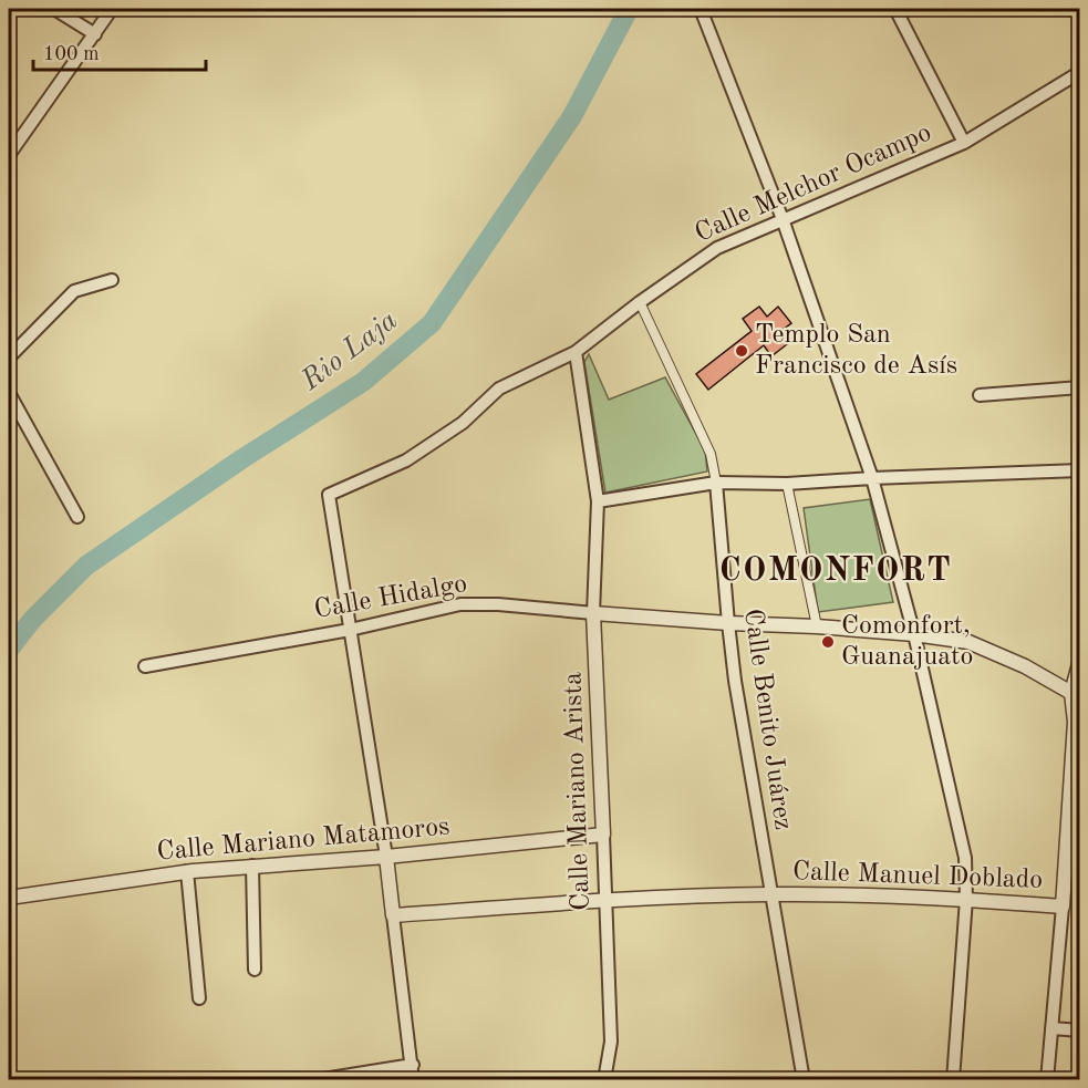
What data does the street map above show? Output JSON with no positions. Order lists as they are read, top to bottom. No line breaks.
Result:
{"streets":{"street":["Calle Melchor Ocampo","Calle Hidalgo","Calle Benito Juárez","Calle Mariano Arista","Calle Mariano Matamoros","Calle Manuel Doblado"]},"crossings":[["Calle Melchor Ocampo","Calle Hidalgo"],["Calle Melchor Ocampo","Calle Mariano Arista"],["Calle Hidalgo","Calle Benito Juárez"],["Calle Hidalgo","Calle Mariano Arista"],["Calle Benito Juárez","Calle Manuel Doblado"],["Calle Mariano Arista","Calle Mariano Matamoros"],["Calle Mariano Arista","Calle Manuel Doblado"]],"districts":["COMONFORT"],"water":["Rio Laja"],"places":["Templo San Francisco de Asís","Comonfort, Guanajuato"],"scale_bar":"100 m"}
